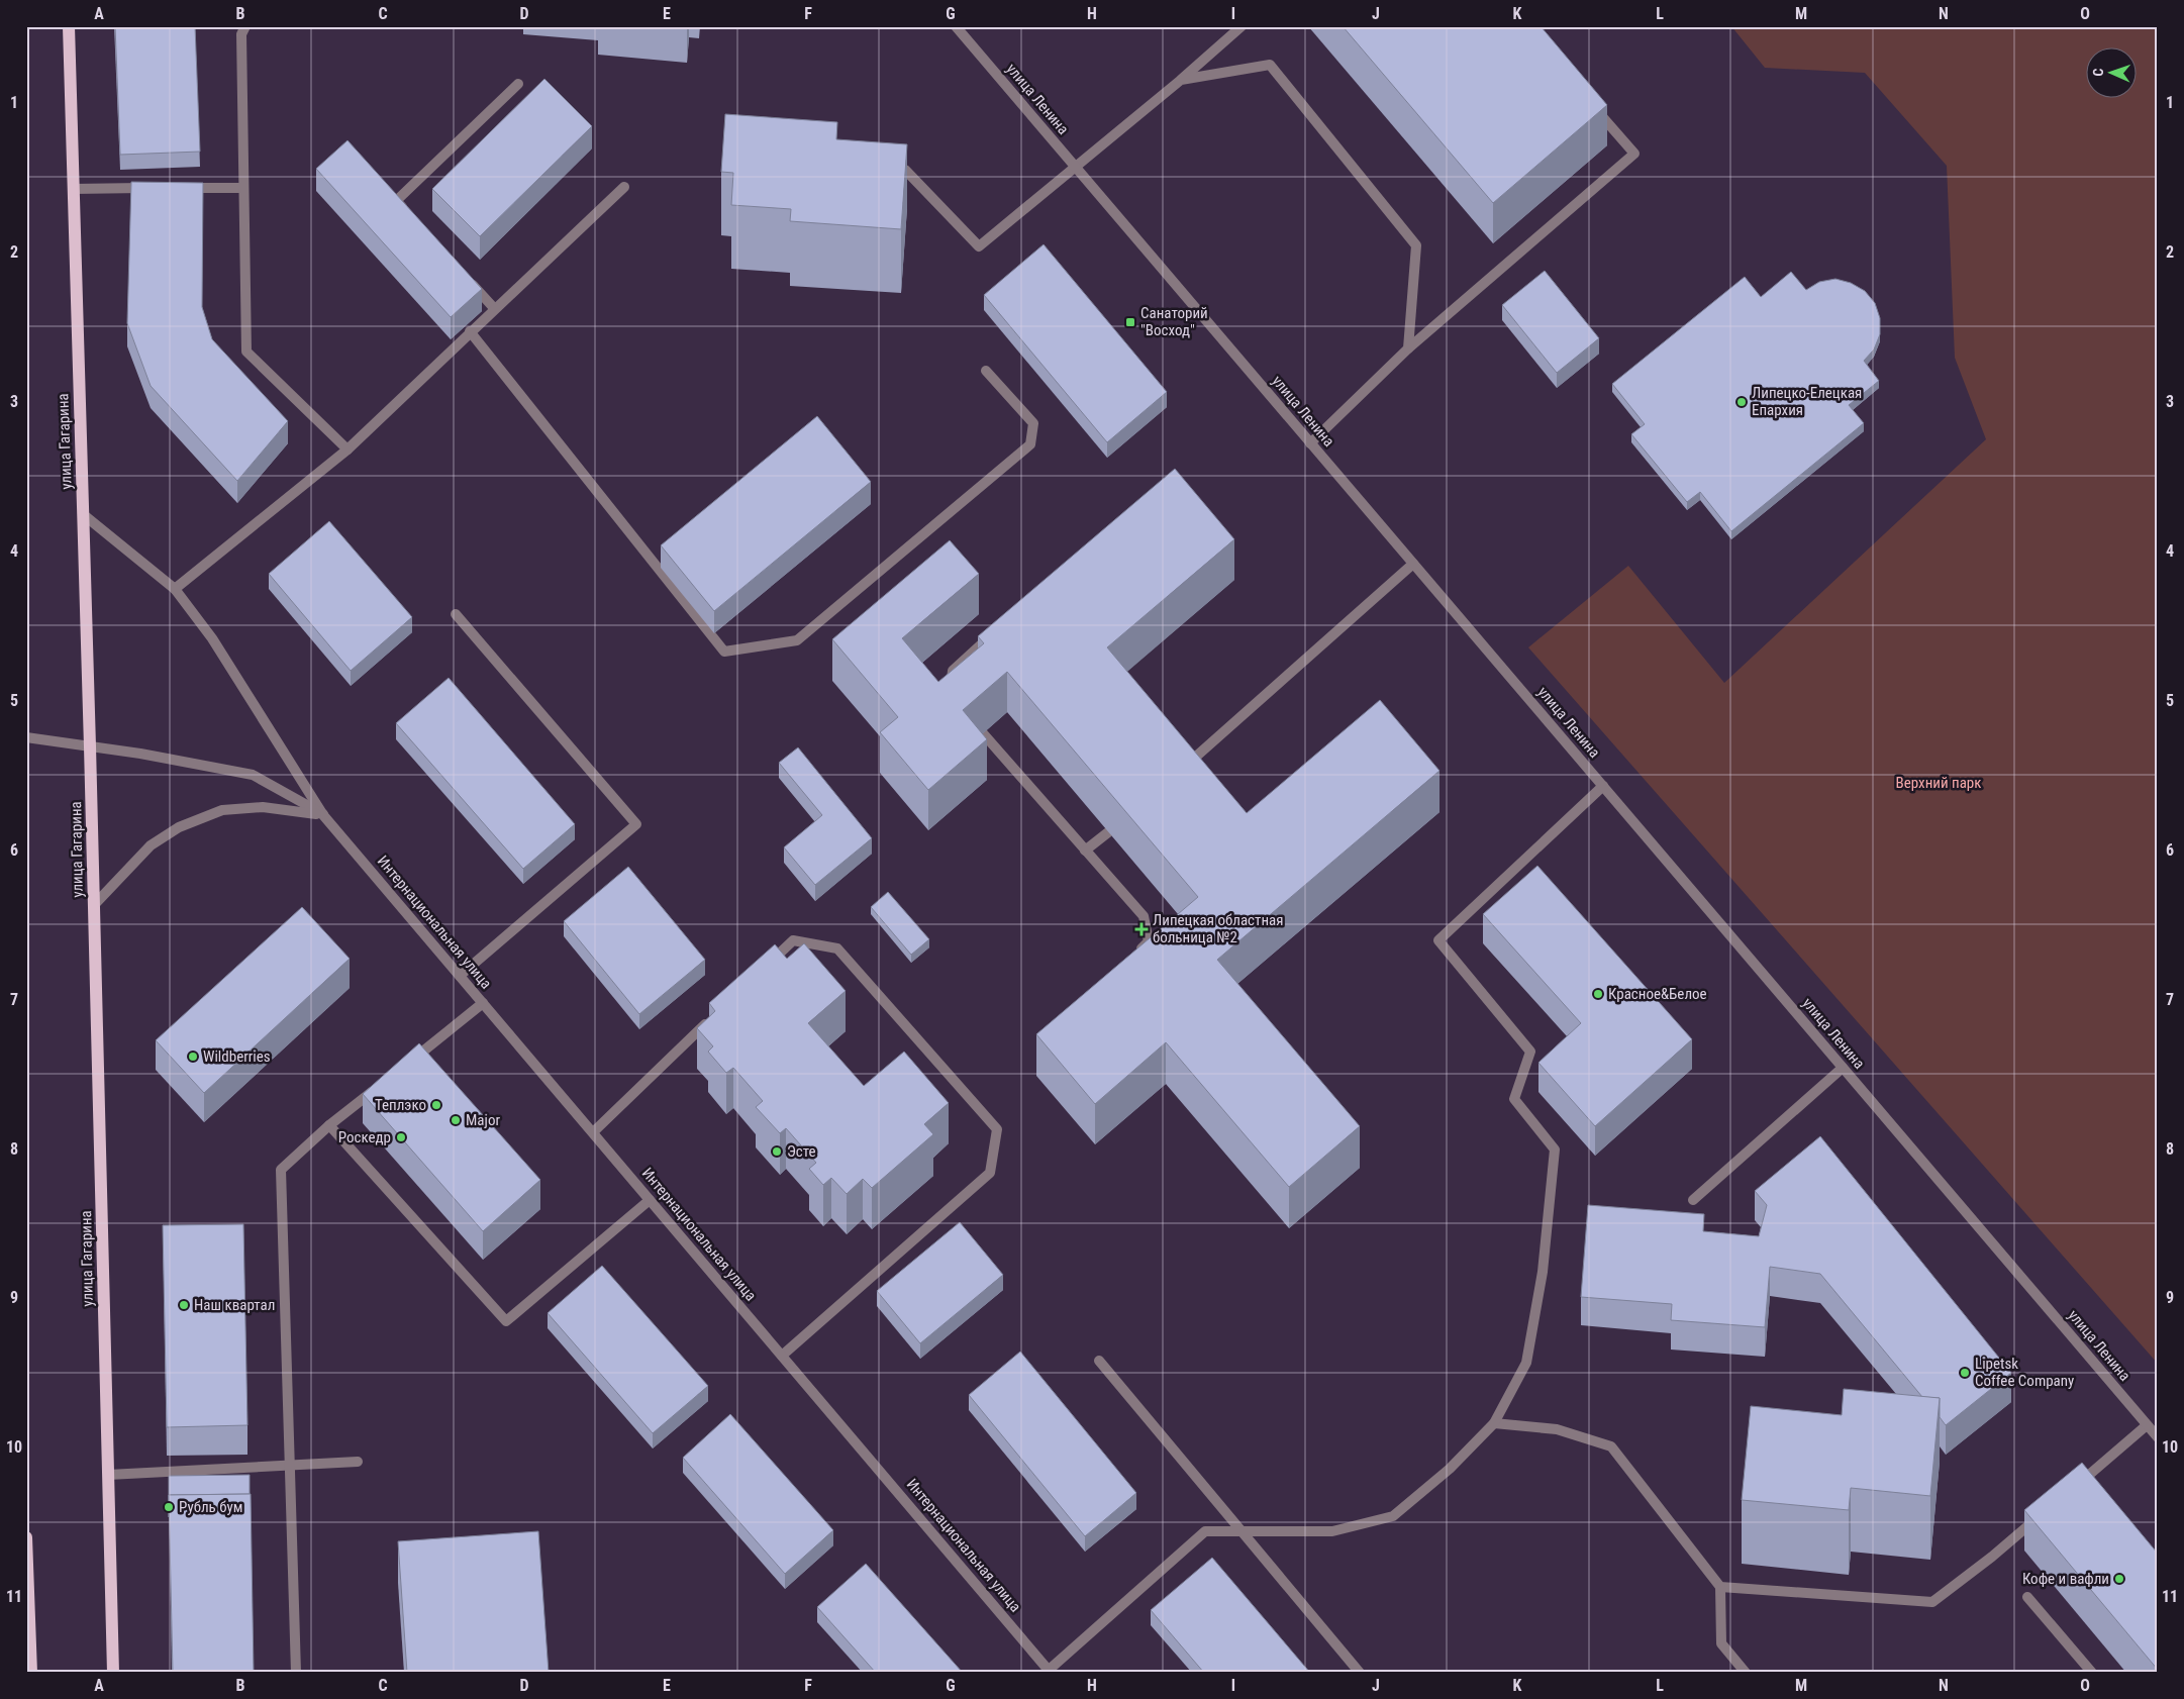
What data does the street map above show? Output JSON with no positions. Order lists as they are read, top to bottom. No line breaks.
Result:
{"streets":{"main road":["улица Гагарина"],"street":["улица Ленина","Интернациональная улица"]},"parks":["Верхний парк"],"places":{"transit":["Санаторий \"Восход\""],"other":["Липецко-Елецкая Епархия","Красное&Белое","Wildberries","Теплэко","Major","Роскедр","Эсте","Наш квартал","Lipetsk Coffee Company","Рубль бум","Кофе и вафли"],"health":["Липецкая областная больница №2"]},"north":"left","grid":{"columns":["A","B","C","D","E","F","G","H","I","J","K","L","M","N","O"],"rows":["1","2","3","4","5","6","7","8","9","10","11"]}}
